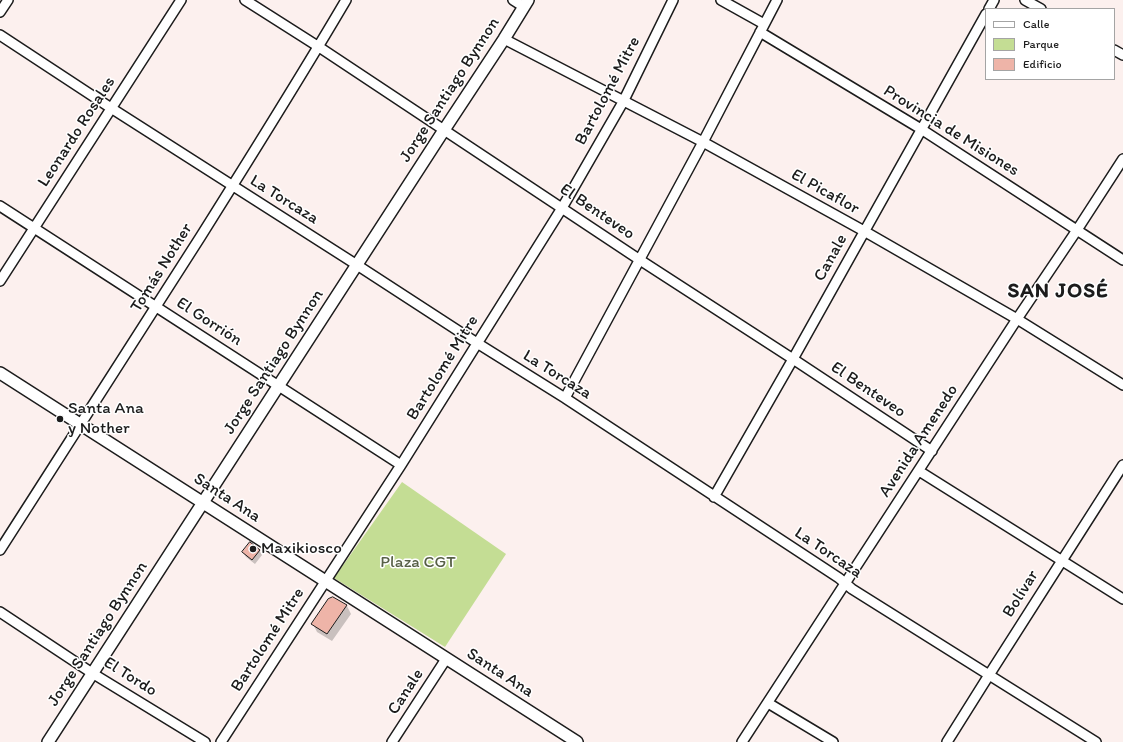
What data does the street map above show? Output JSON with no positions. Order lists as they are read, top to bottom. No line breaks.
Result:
{"streets":{"street":["Jorge Santiago Bynnon","Bartolomé Mitre","Provincia de Misiones","Leonardo Rosales","El Picaflor","La Torcaza","El Benteveo","Canale","Tomás Nother","El Gorrión","Avenida Amenedo","Santa Ana","Bolívar","El Tordo"]},"crossings":[["Jorge Santiago Bynnon","El Picaflor"],["Jorge Santiago Bynnon","La Torcaza"],["Jorge Santiago Bynnon","El Benteveo"],["Jorge Santiago Bynnon","El Gorrión"],["Jorge Santiago Bynnon","Santa Ana"],["Jorge Santiago Bynnon","El Tordo"],["Bartolomé Mitre","El Picaflor"],["Bartolomé Mitre","La Torcaza"],["Bartolomé Mitre","El Benteveo"],["Bartolomé Mitre","El Gorrión"],["Bartolomé Mitre","Santa Ana"],["Provincia de Misiones","Canale"],["Provincia de Misiones","Avenida Amenedo"],["Leonardo Rosales","La Torcaza"],["Leonardo Rosales","El Gorrión"],["El Picaflor","Canale"],["El Picaflor","Avenida Amenedo"],["La Torcaza","Canale"],["La Torcaza","Tomás Nother"],["La Torcaza","Avenida Amenedo"],["La Torcaza","Bolívar"],["El Benteveo","Canale"],["El Benteveo","Tomás Nother"],["El Benteveo","Avenida Amenedo"],["Canale","Santa Ana"],["Tomás Nother","El Gorrión"],["Tomás Nother","Santa Ana"]],"districts":["SAN JOSÉ"],"parks":["Plaza CGT"],"places":["Santa Ana y Nother","Maxikiosco"],"legend":["Calle","Parque","Edificio"]}
